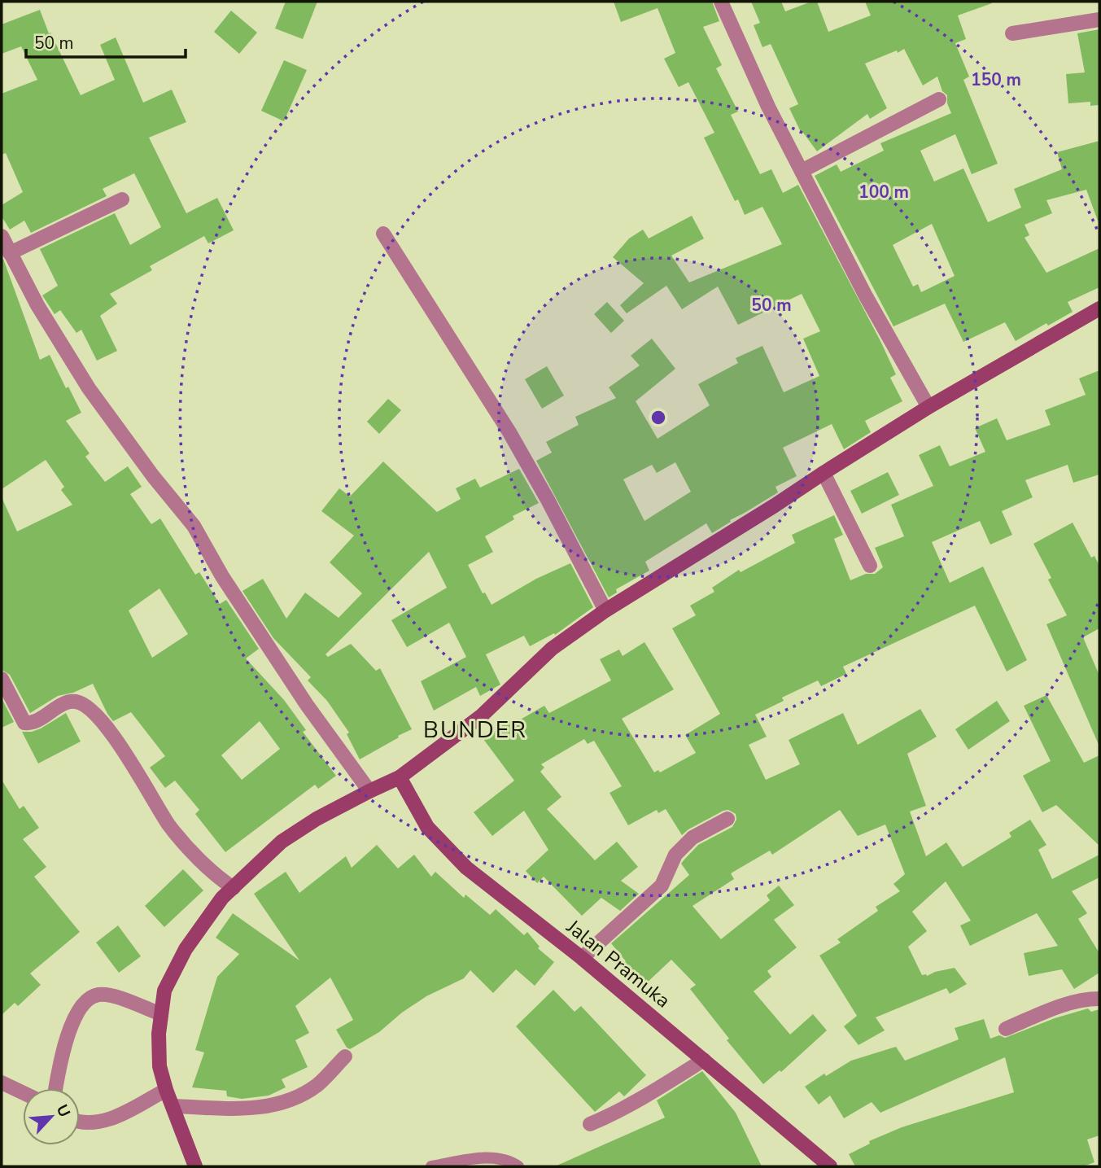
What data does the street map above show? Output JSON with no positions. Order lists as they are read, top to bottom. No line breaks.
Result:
{"streets":{"street":["Jalan Pramuka"]},"districts":["BUNDER"],"scale_bar":"50 m","north":"top right","rings":["150 m","100 m","50 m"]}
